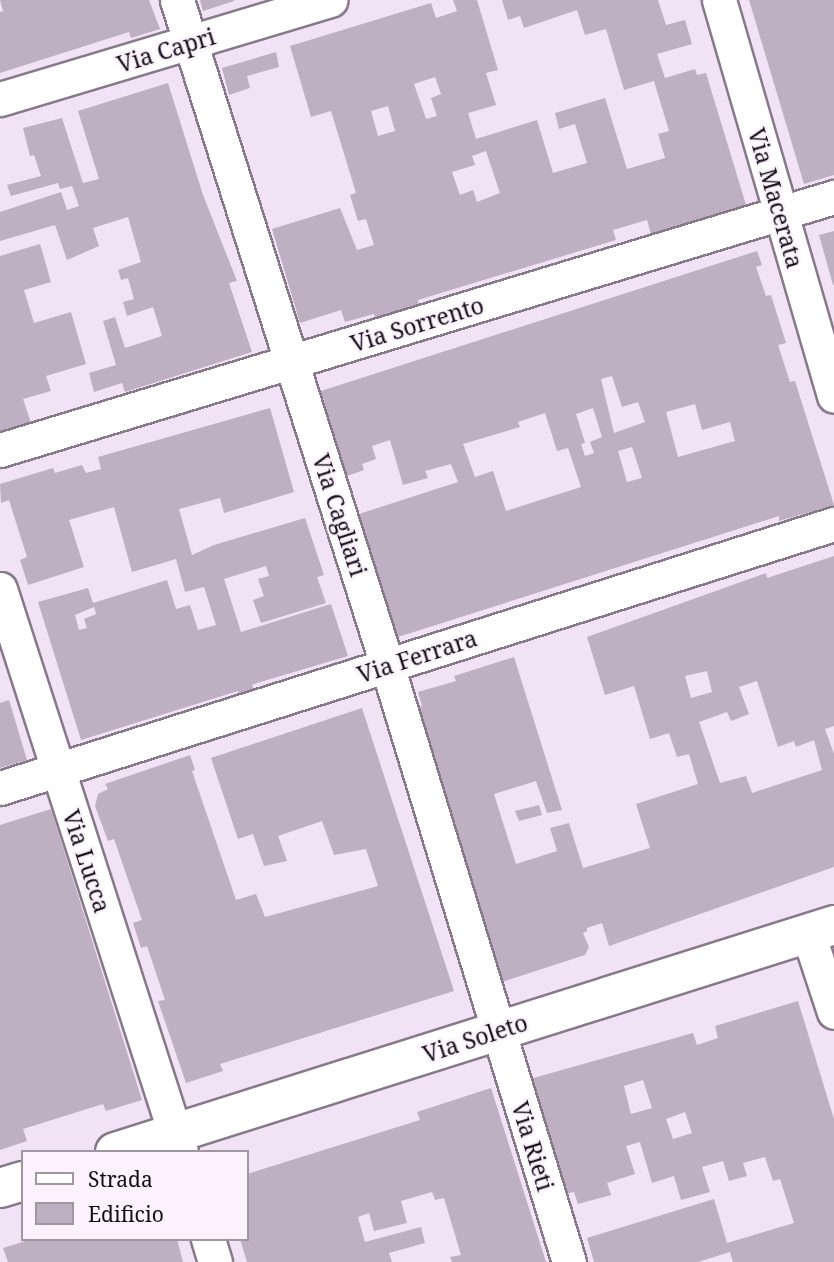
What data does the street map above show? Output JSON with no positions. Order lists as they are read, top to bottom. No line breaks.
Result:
{"streets":{"street":["Via Capri","Via Macerata","Via Sorrento","Via Cagliari","Via Ferrara","Via Lucca","Via Soleto","Via Rieti"]},"crossings":[["Via Capri","Via Cagliari"],["Via Macerata","Via Sorrento"],["Via Sorrento","Via Cagliari"],["Via Cagliari","Via Ferrara"],["Via Cagliari","Via Soleto"],["Via Cagliari","Via Rieti"],["Via Ferrara","Via Lucca"],["Via Lucca","Via Soleto"],["Via Soleto","Via Rieti"]],"legend":["Strada","Edificio"]}
